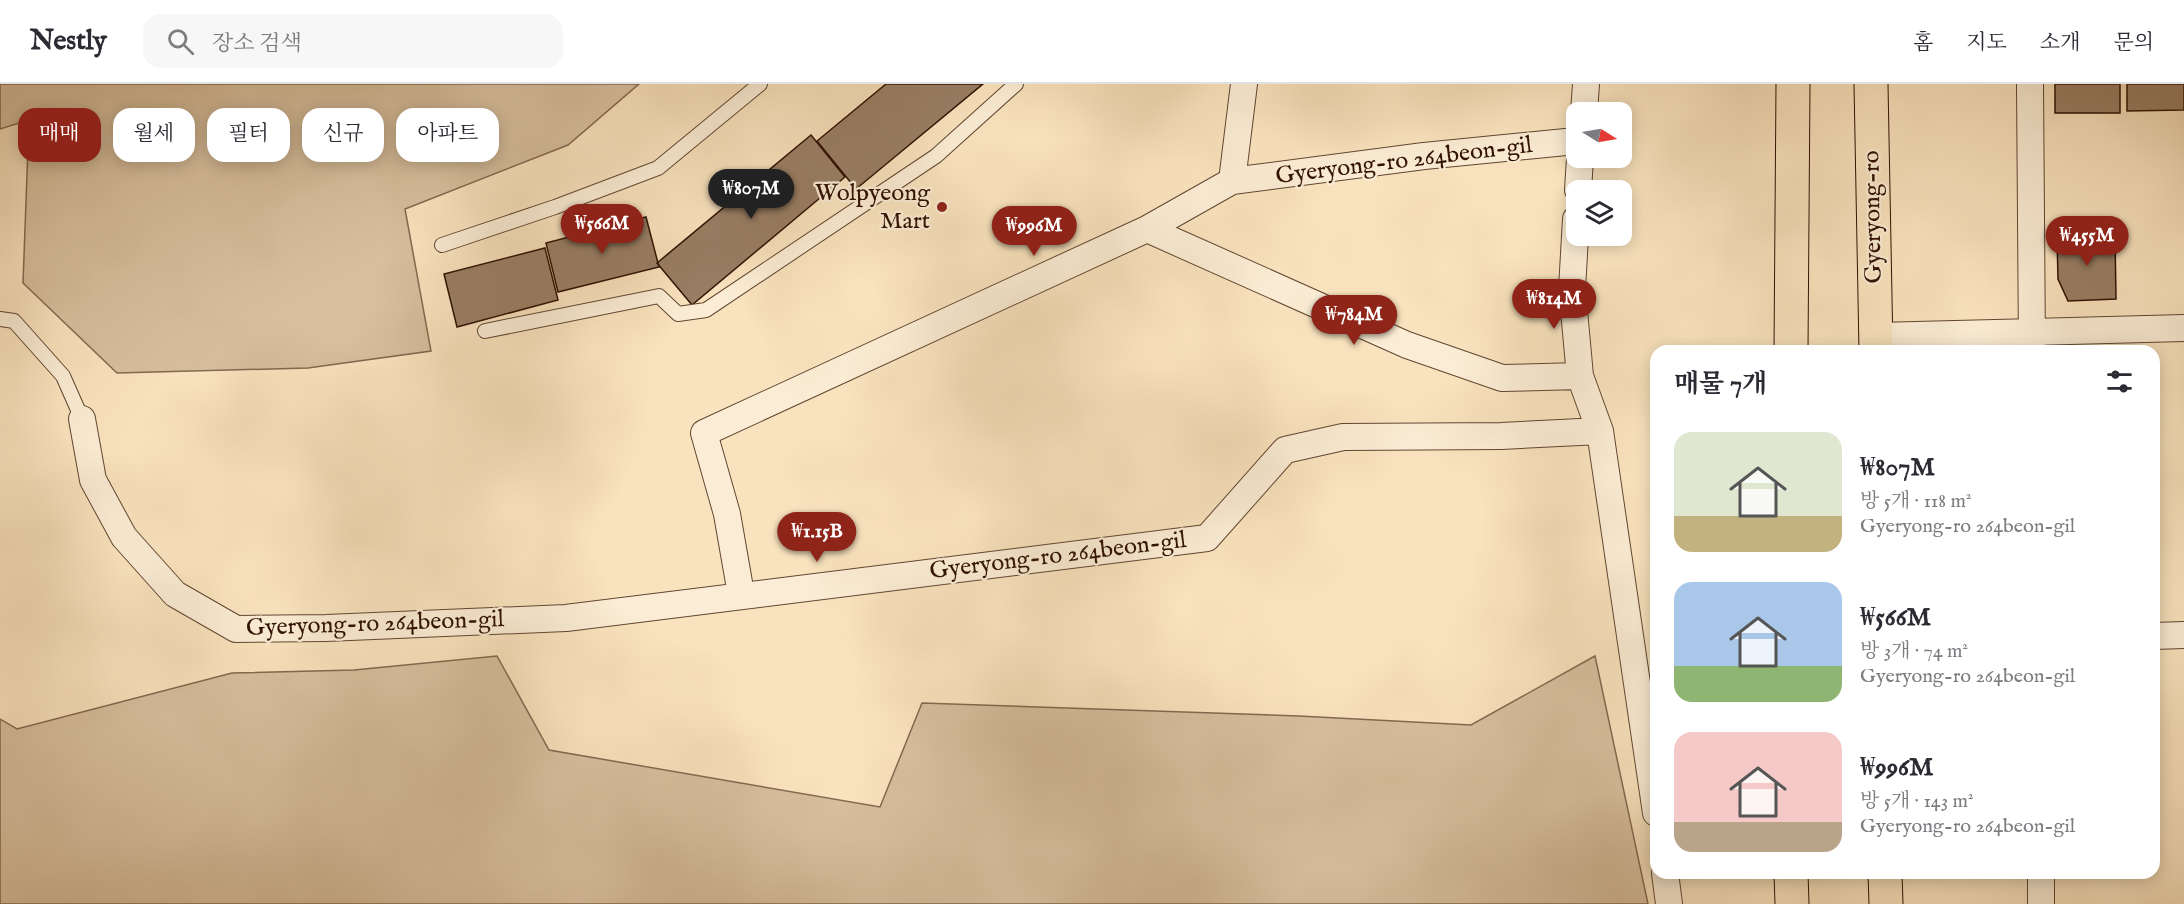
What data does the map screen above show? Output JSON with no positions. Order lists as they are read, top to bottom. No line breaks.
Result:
{"streets":{"main road":["Gyeryong-ro"],"street":["Gyeryong-ro 264beon-gil"]},"places":["Wolpyeong Mart"],"north":"right","page":{"header":"Nestly","search":"장소 검색","nav":["홈","지도","소개","문의"],"chip":["매매","월세","필터","신규","아파트"],"price":["₩807M","₩566M","₩996M","₩455M","₩814M","₩784M","₩1.15B"],"heading":"매물 7개","list":[{"name":"₩807M","note":"방 5개 · 118 m² · Gyeryong-ro 264beon-gil"},{"name":"₩566M","note":"방 3개 · 74 m² · Gyeryong-ro 264beon-gil"},{"name":"₩996M","note":"방 5개 · 143 m² · Gyeryong-ro 264beon-gil"}]}}
